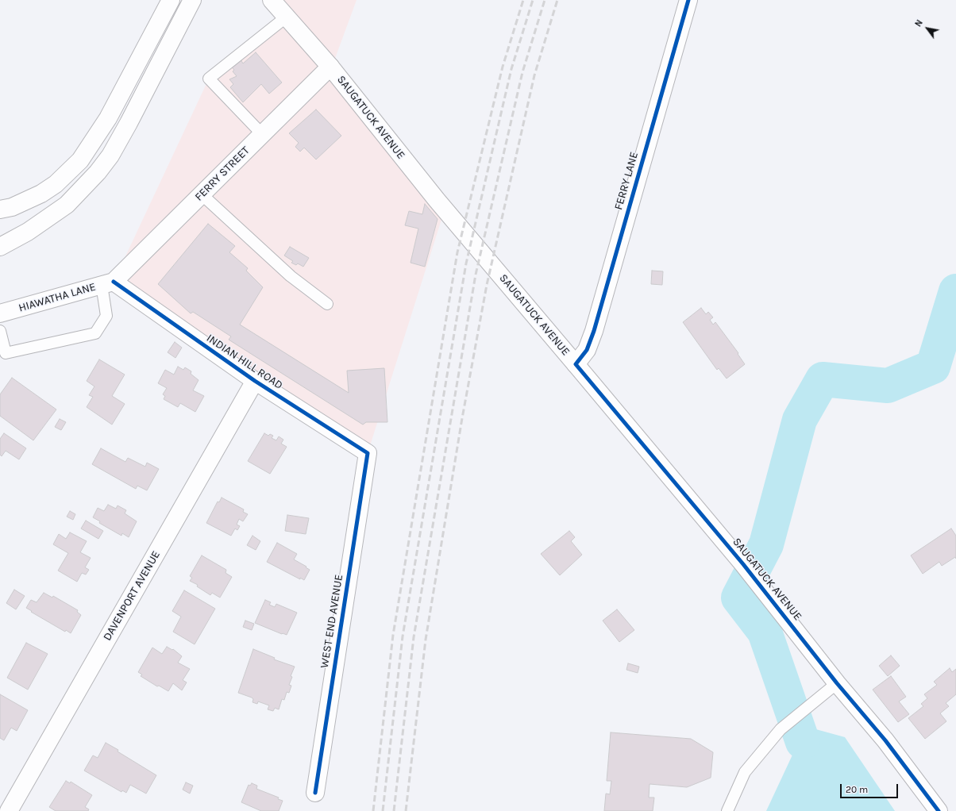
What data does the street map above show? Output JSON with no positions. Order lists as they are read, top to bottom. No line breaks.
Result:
{"streets":{"main road":["SAUGATUCK AVENUE","FERRY STREET","FERRY LANE","HIAWATHA LANE","INDIAN HILL ROAD","DAVENPORT AVENUE","WEST END AVENUE"]},"crossings":[["SAUGATUCK AVENUE","FERRY STREET"],["SAUGATUCK AVENUE","FERRY LANE"],["FERRY STREET","HIAWATHA LANE"],["FERRY STREET","INDIAN HILL ROAD"],["HIAWATHA LANE","INDIAN HILL ROAD"],["INDIAN HILL ROAD","DAVENPORT AVENUE"],["INDIAN HILL ROAD","WEST END AVENUE"]],"scale_bar":"20 m","north":"top left"}
